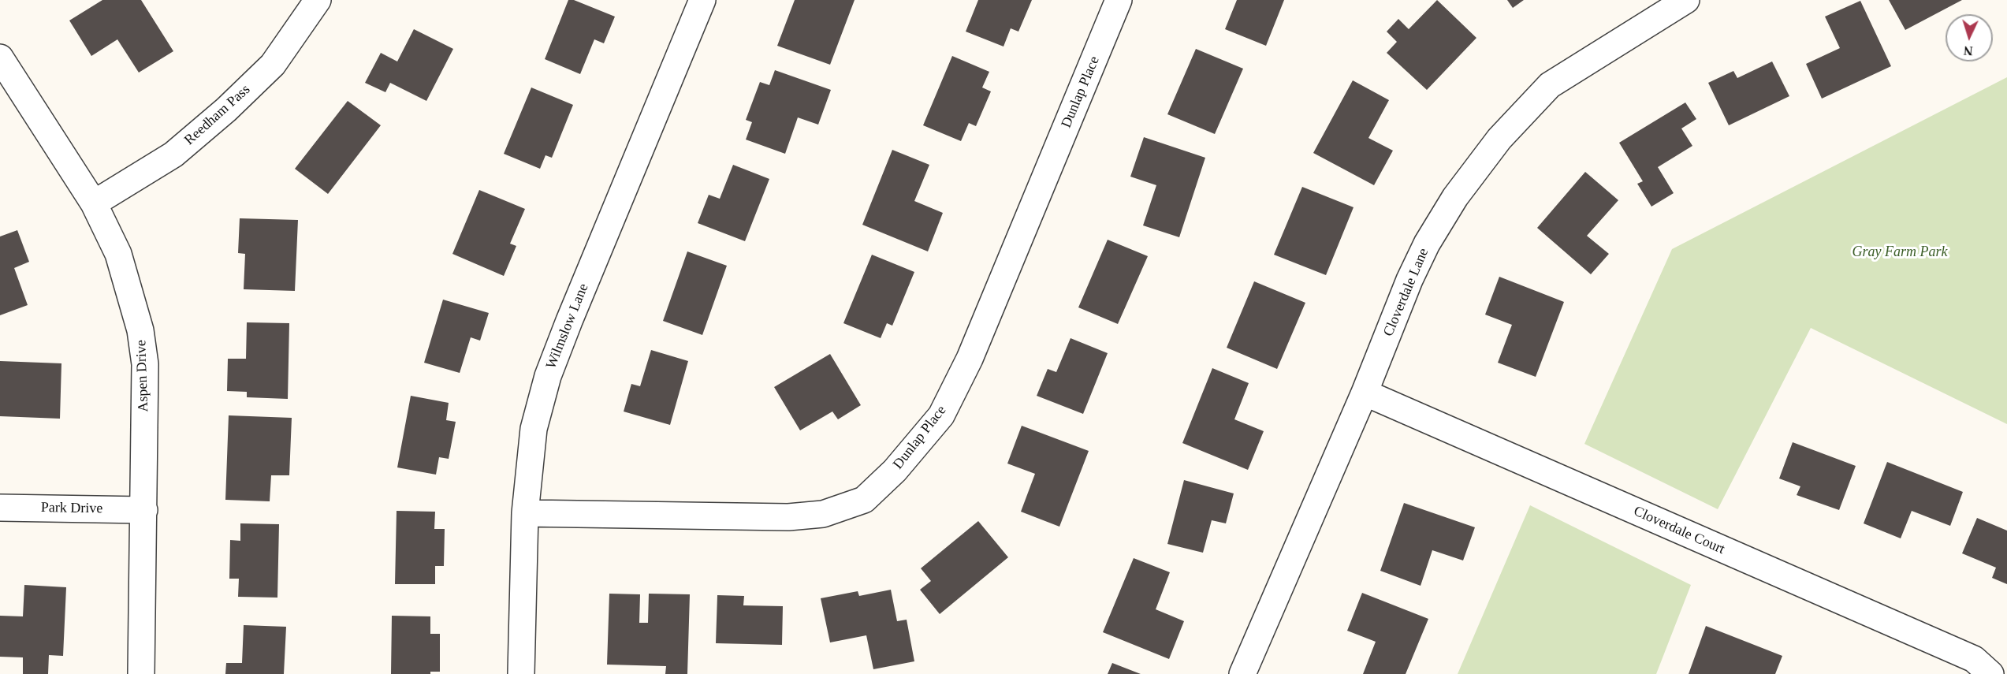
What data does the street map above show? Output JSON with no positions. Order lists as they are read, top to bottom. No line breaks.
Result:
{"streets":{"street":["Dunlap Place","Reedham Pass","Cloverdale Lane","Wilmslow Lane","Aspen Drive","Park Drive","Cloverdale Court"]},"crossings":[["Dunlap Place","Wilmslow Lane"],["Reedham Pass","Aspen Drive"],["Cloverdale Lane","Cloverdale Court"],["Aspen Drive","Park Drive"]],"parks":["Gray Farm Park"],"north":"bottom"}
